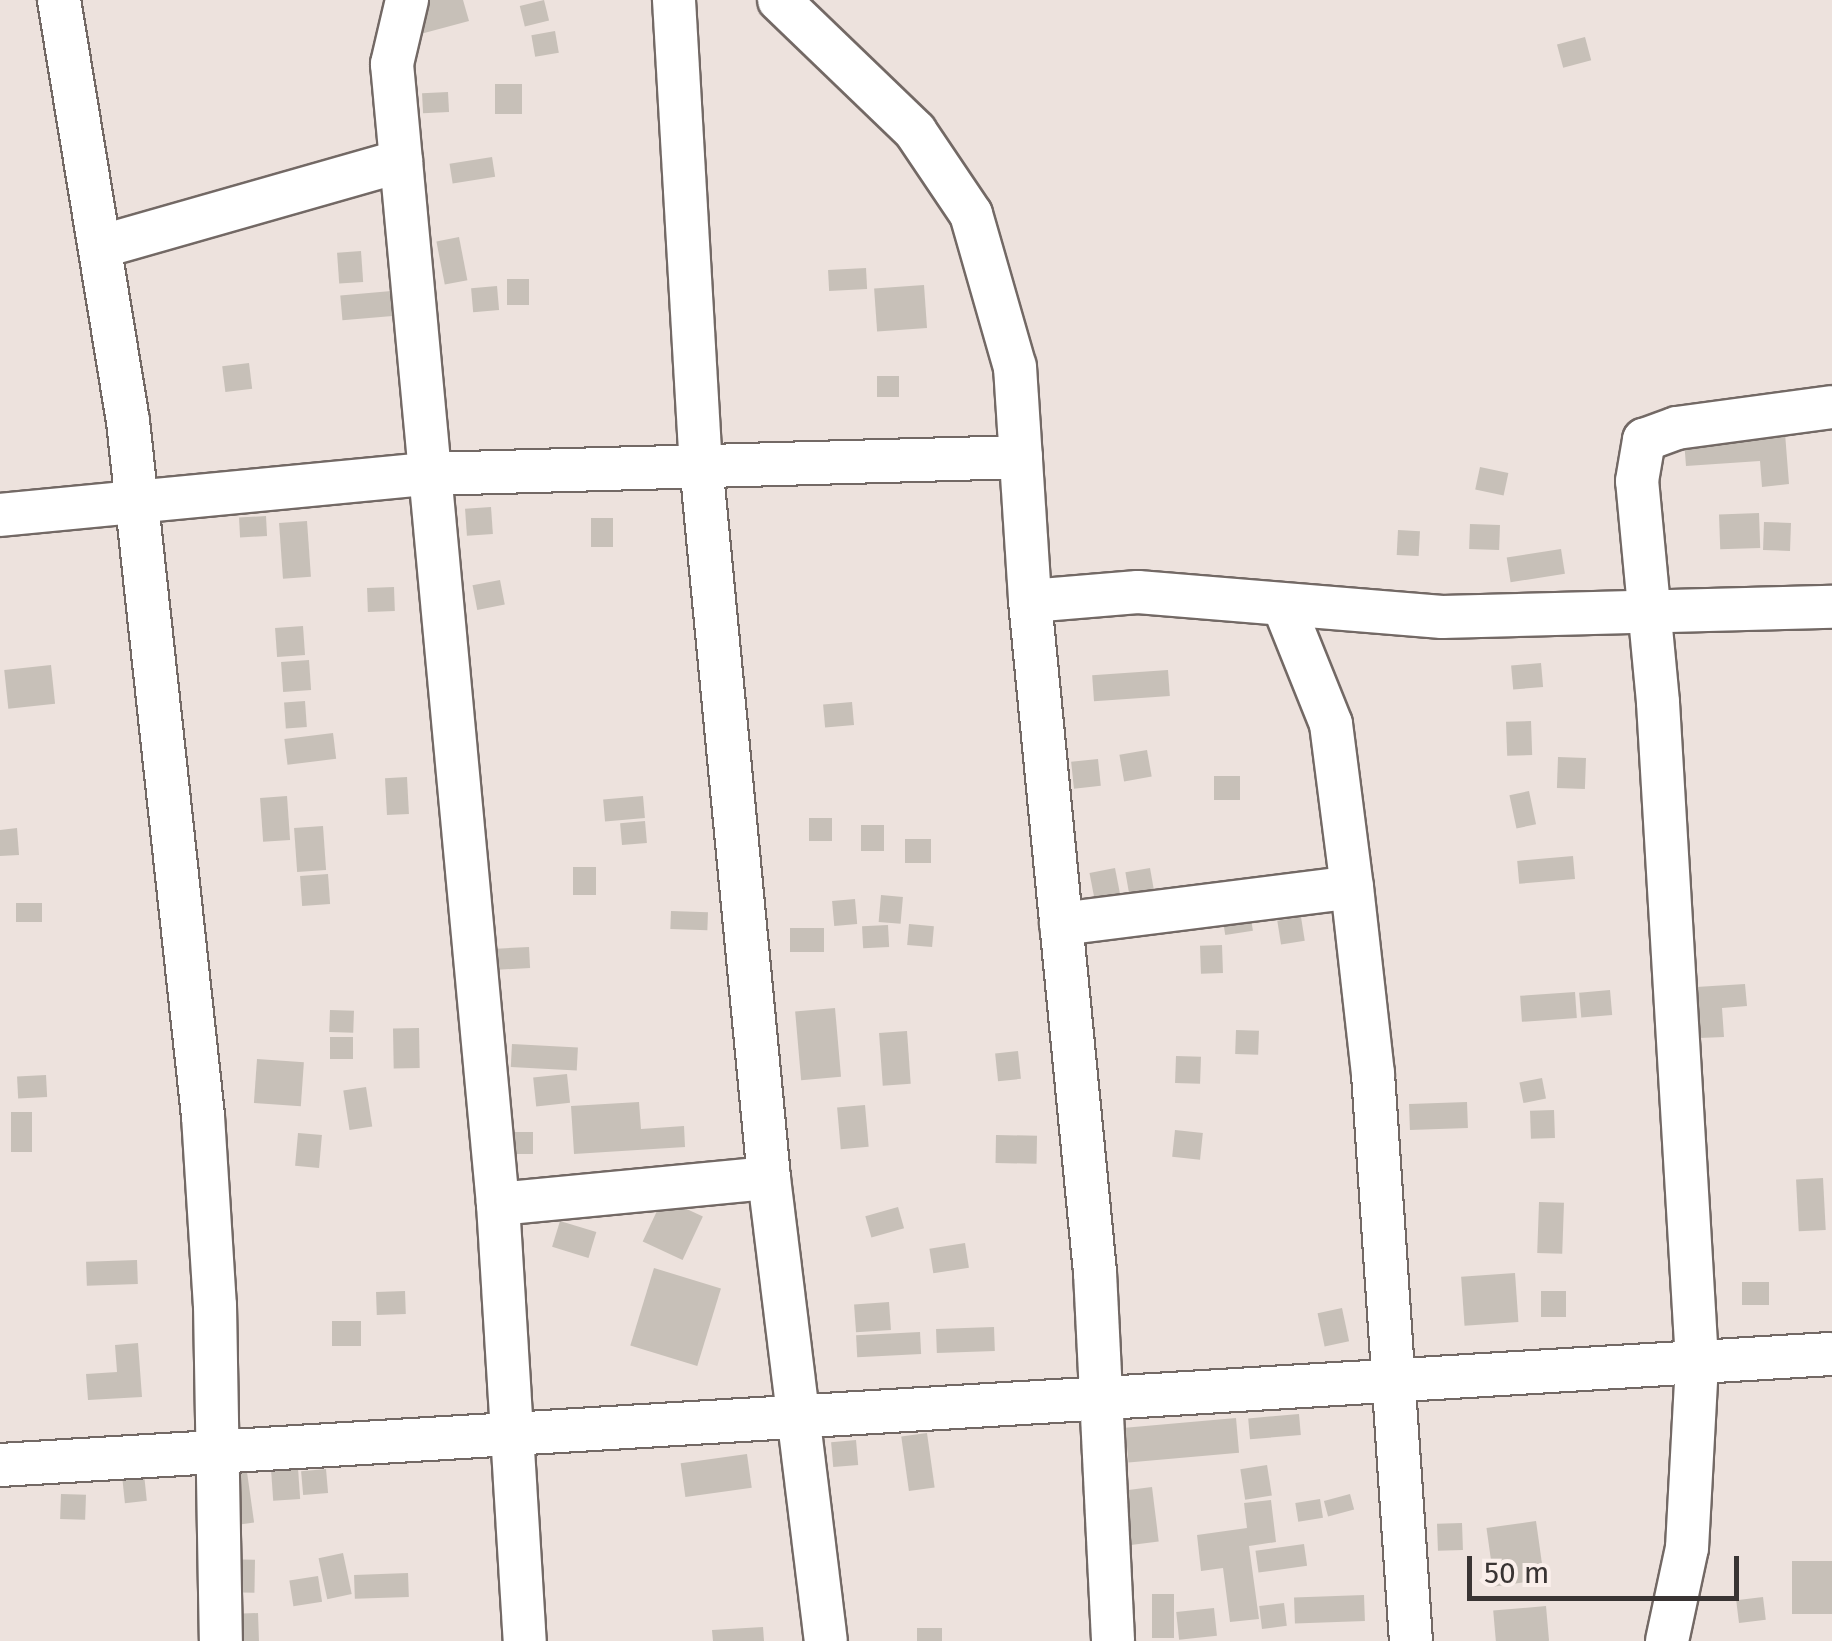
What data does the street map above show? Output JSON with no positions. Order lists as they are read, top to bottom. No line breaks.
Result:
{"scale_bar":"50 m"}
